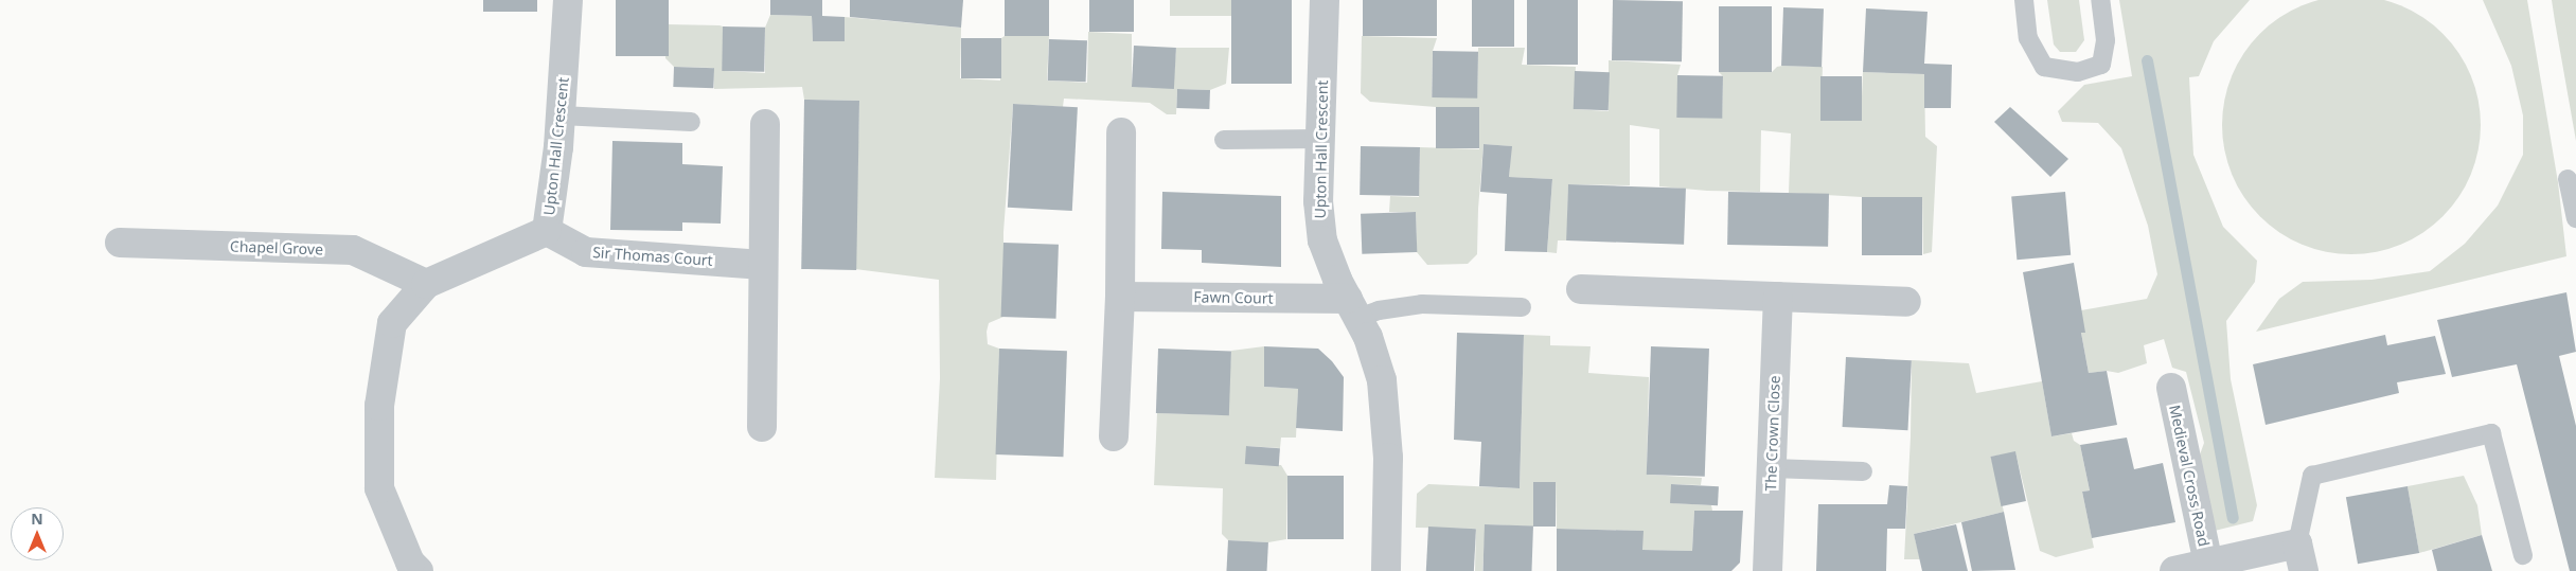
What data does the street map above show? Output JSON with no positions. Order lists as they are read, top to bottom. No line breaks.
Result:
{"streets":{"street":["Upton Hall Crescent","Chapel Grove","Sir Thomas Court","Fawn Court","The Crown Close","Medieval Cross Road"]},"crossings":[["Upton Hall Crescent","Chapel Grove"],["Upton Hall Crescent","Sir Thomas Court"],["Upton Hall Crescent","Fawn Court"]],"north":"top"}
